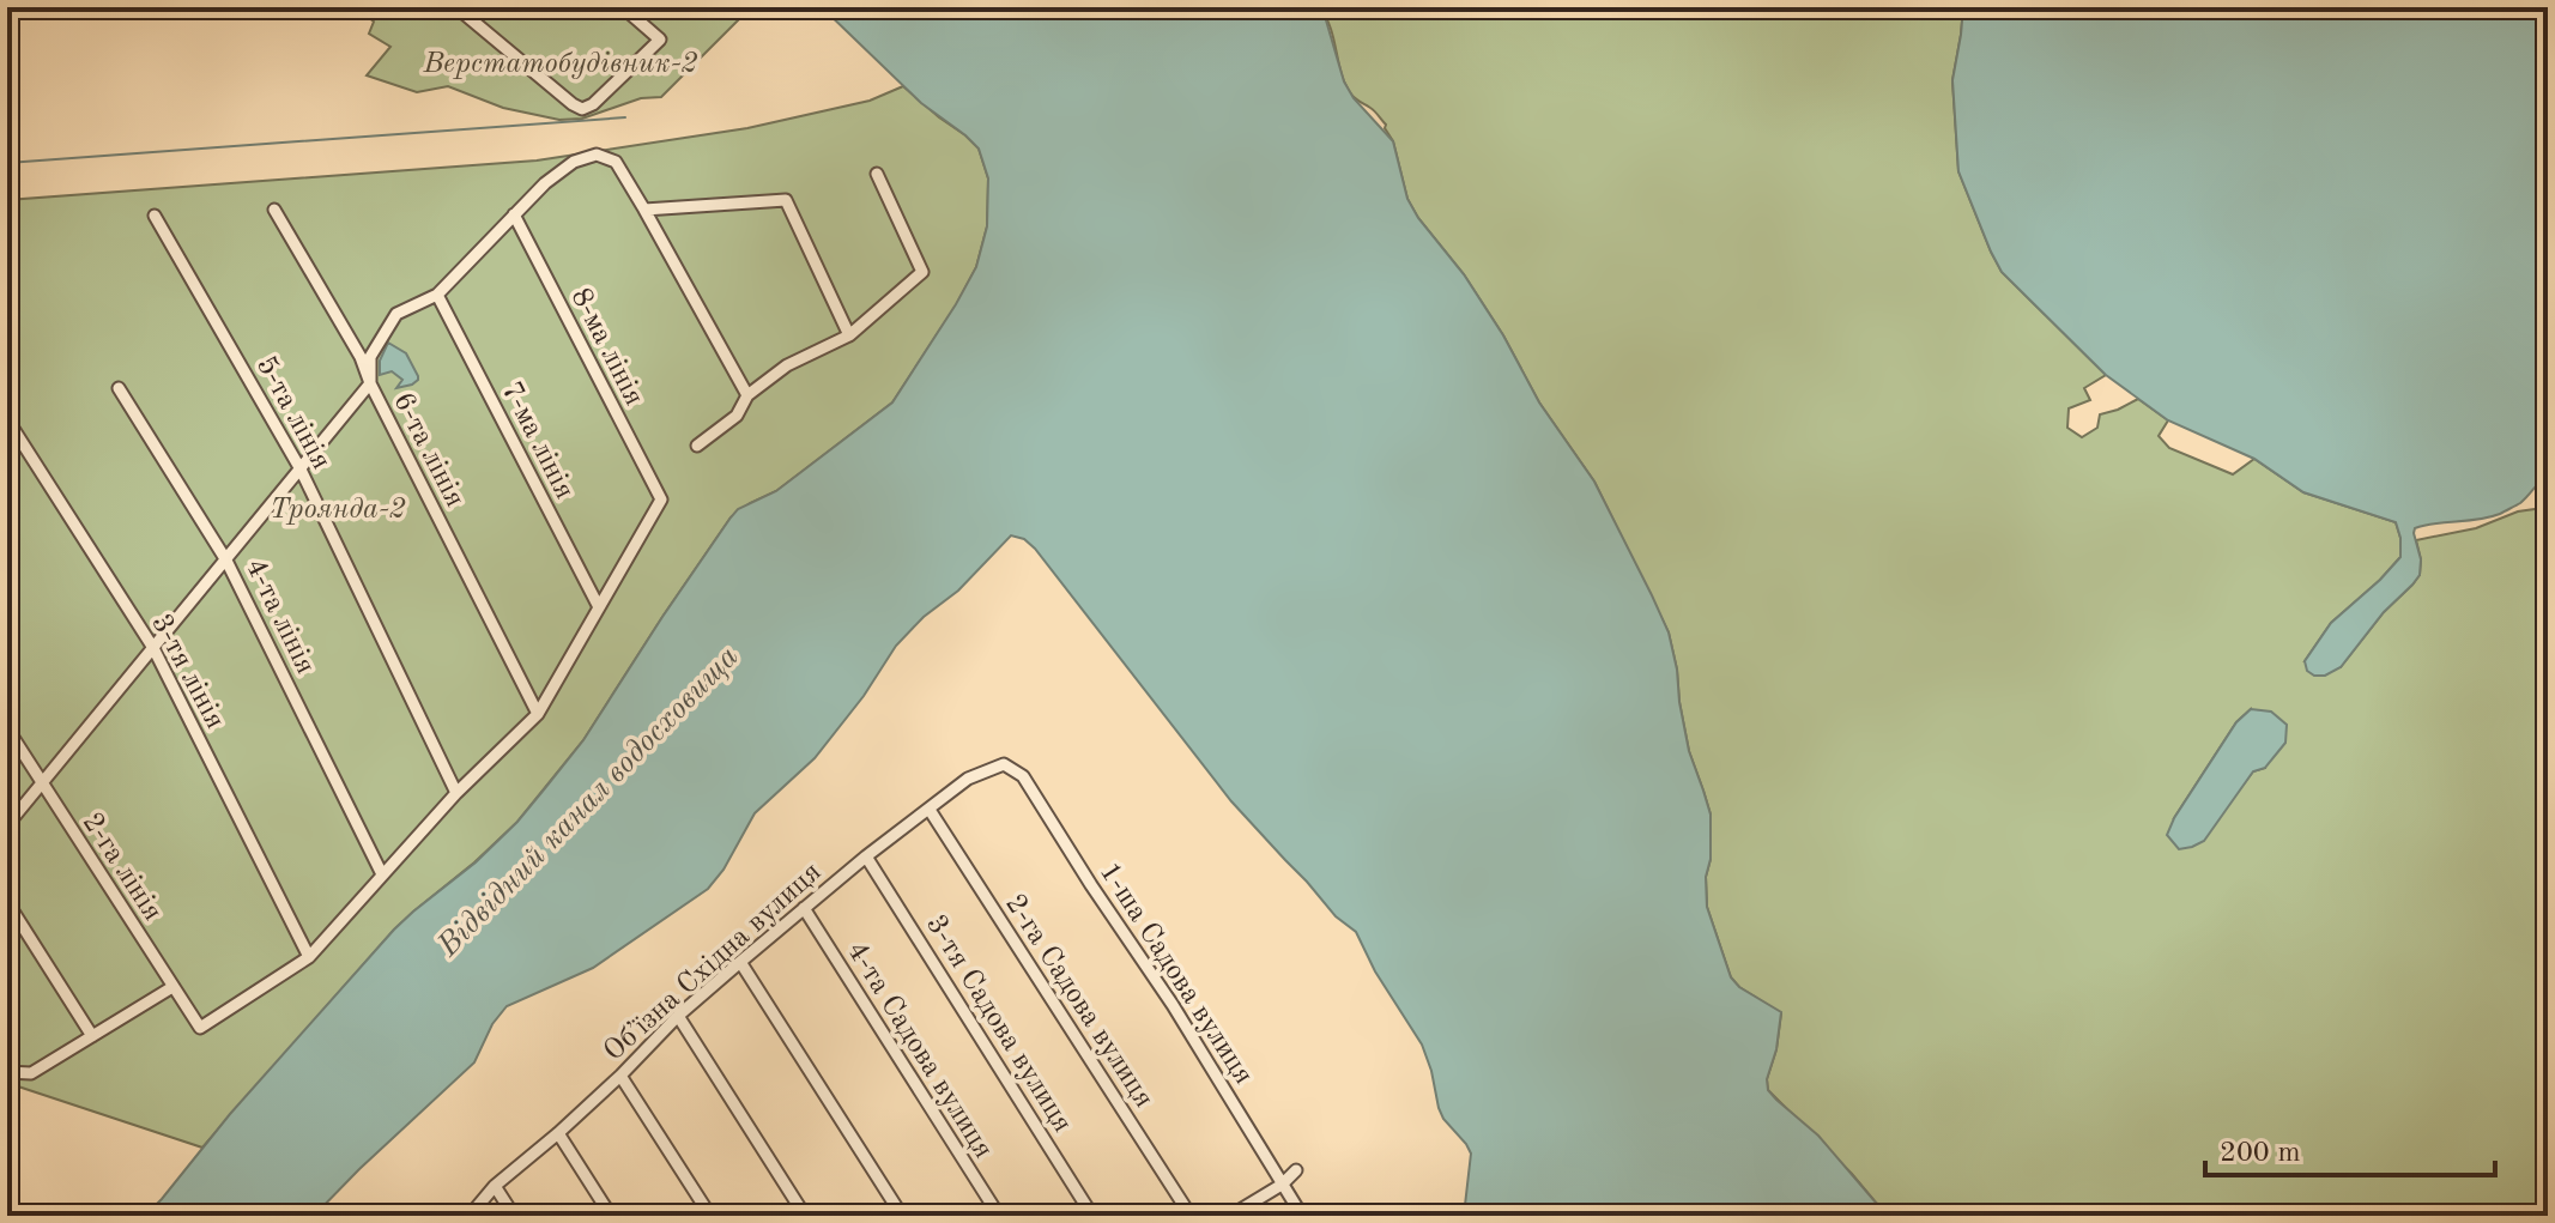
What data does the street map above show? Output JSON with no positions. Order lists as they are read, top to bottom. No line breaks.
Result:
{"streets":{"street":["8-ма лінія","5-та лінія","7-ма лінія","6-та лінія","4-та лінія","3-тя лінія","2-га лінія","Обʼїзна Східна вулиця","1-ша Садова вулиця","2-га Садова вулиця","3-тя Садова вулиця","4-та Садова вулиця"]},"crossings":[["8-ма лінія","7-ма лінія"],["3-тя лінія","2-га лінія"],["Обʼїзна Східна вулиця","1-ша Садова вулиця"],["Обʼїзна Східна вулиця","2-га Садова вулиця"],["Обʼїзна Східна вулиця","3-тя Садова вулиця"],["Обʼїзна Східна вулиця","4-та Садова вулиця"]],"water":["Відвідний канал водосховища"],"parks":["Верстатобудівник-2","Троянда-2"],"scale_bar":"200 m"}
